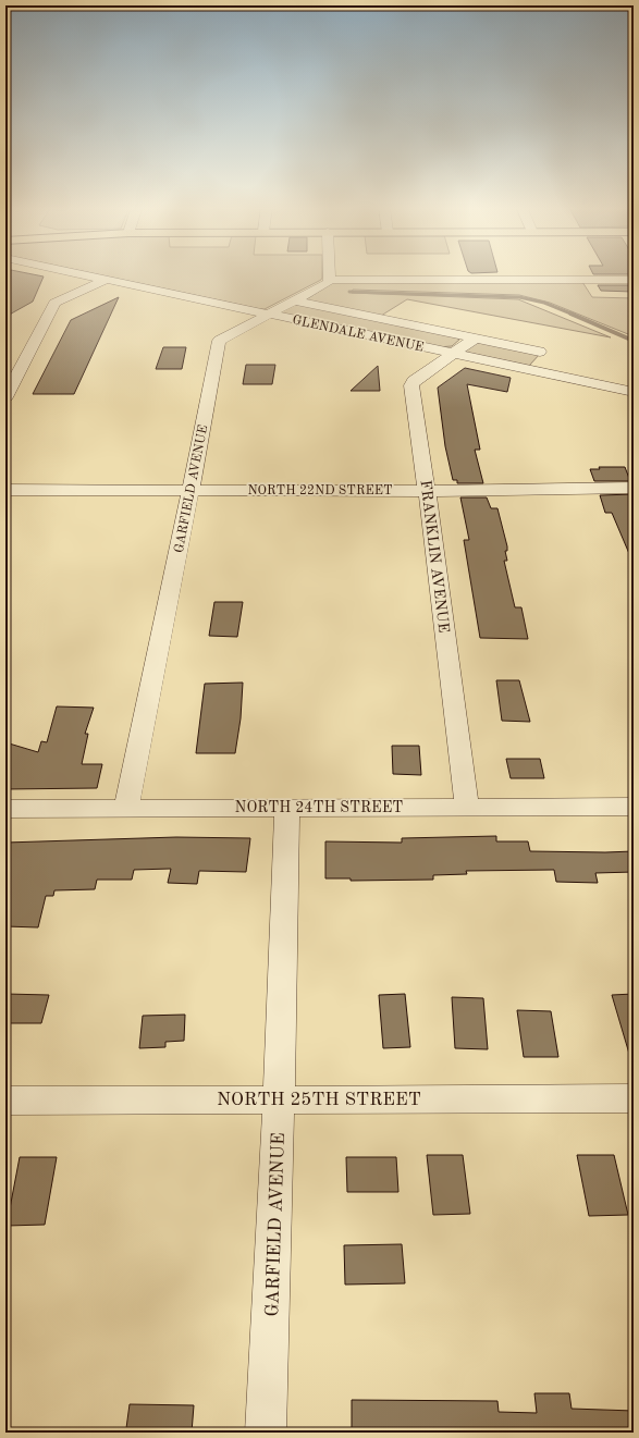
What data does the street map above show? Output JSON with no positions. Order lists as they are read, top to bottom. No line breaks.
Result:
{"streets":{"street":["GLENDALE AVENUE","GARFIELD AVENUE","NORTH 22ND STREET","FRANKLIN AVENUE","NORTH 24TH STREET","NORTH 25TH STREET"]},"crossings":[["GLENDALE AVENUE","GARFIELD AVENUE"],["GLENDALE AVENUE","FRANKLIN AVENUE"],["GARFIELD AVENUE","NORTH 22ND STREET"],["GARFIELD AVENUE","NORTH 24TH STREET"],["GARFIELD AVENUE","NORTH 25TH STREET"],["NORTH 22ND STREET","FRANKLIN AVENUE"],["FRANKLIN AVENUE","NORTH 24TH STREET"]]}
